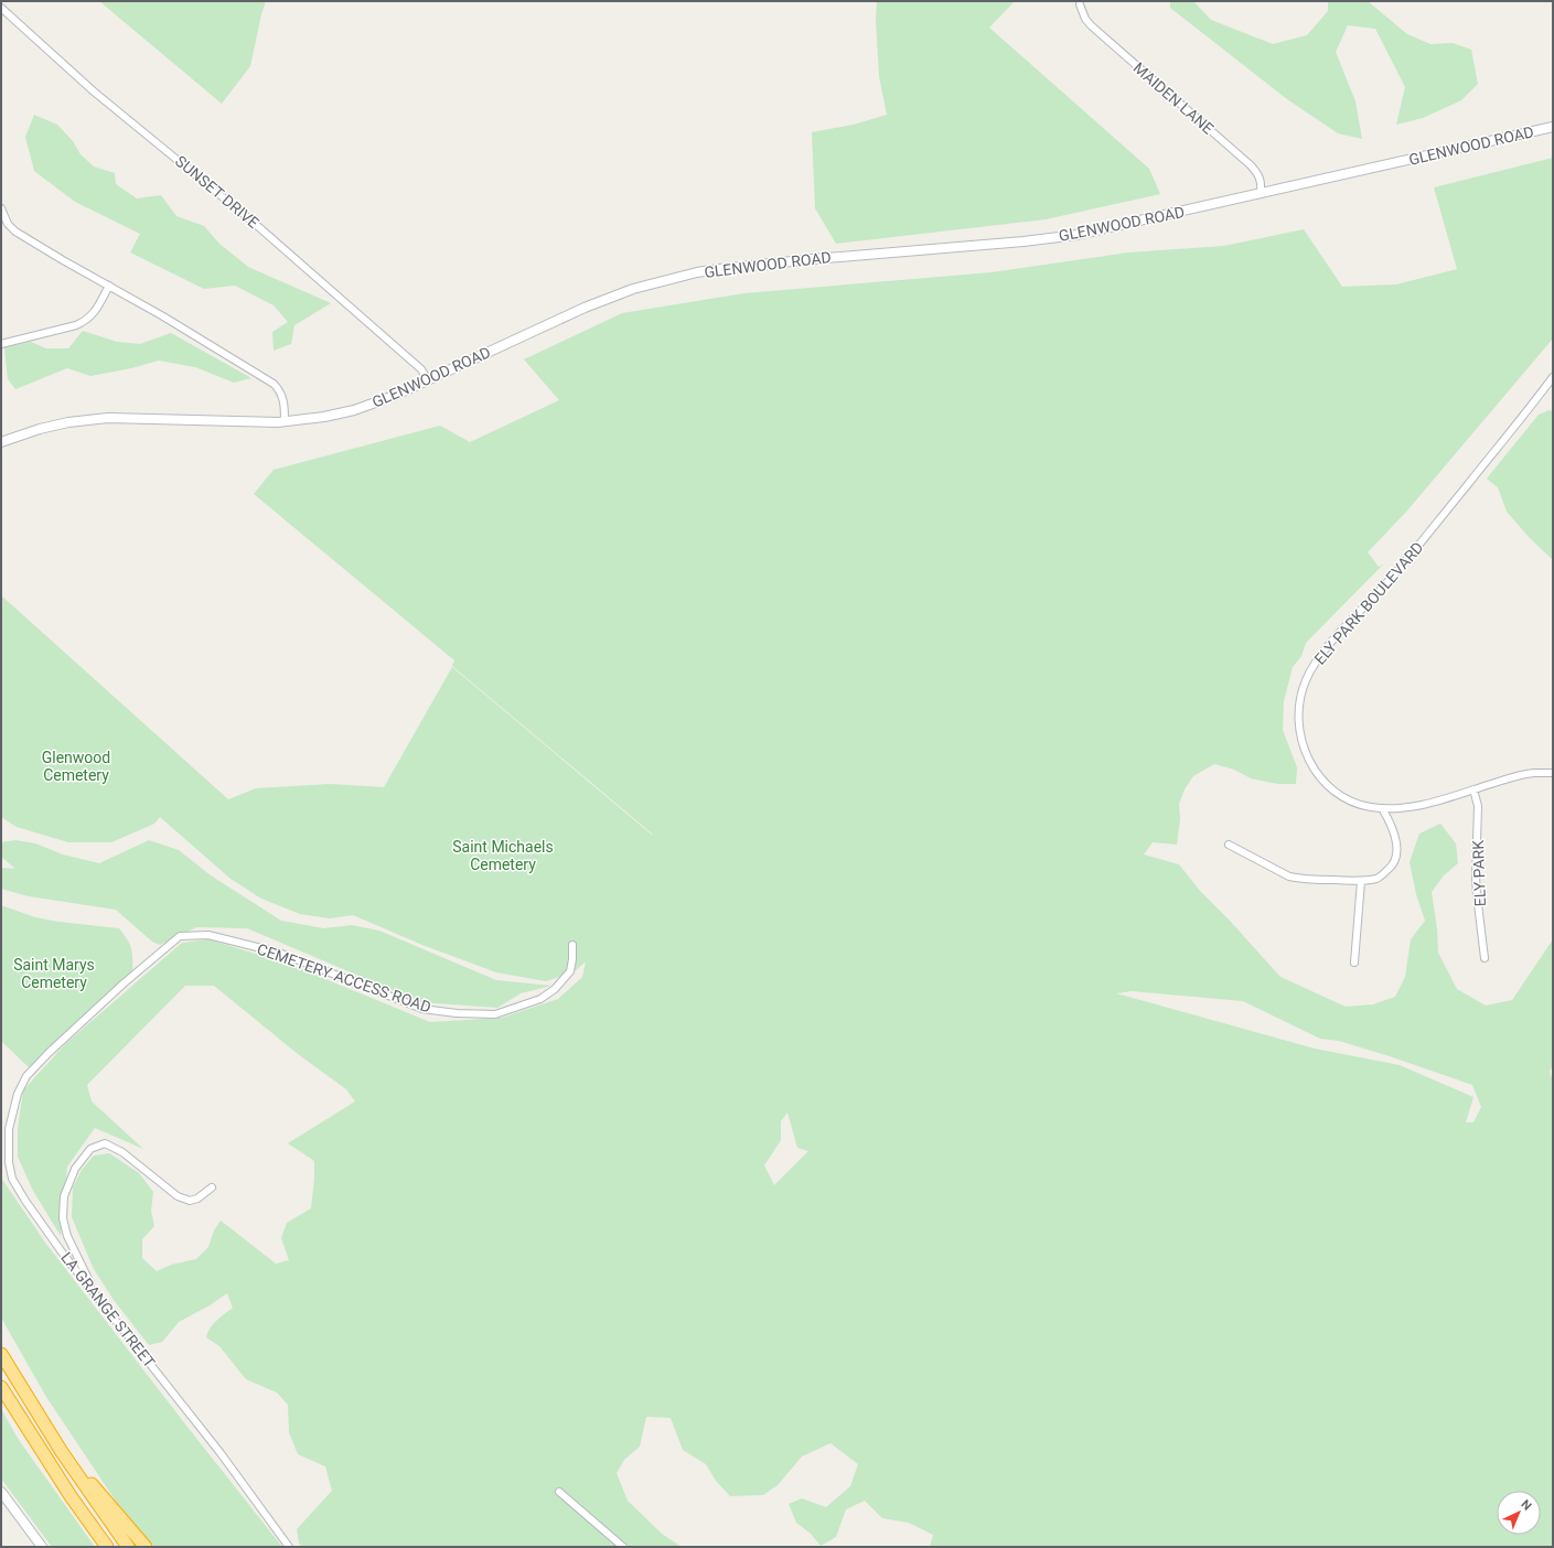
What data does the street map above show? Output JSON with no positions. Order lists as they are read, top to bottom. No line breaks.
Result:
{"streets":{"street":["MAIDEN LANE","GLENWOOD ROAD","SUNSET DRIVE","ELY PARK BOULEVARD","ELY PARK","CEMETERY ACCESS ROAD","LA GRANGE STREET"]},"crossings":[["MAIDEN LANE","GLENWOOD ROAD"],["GLENWOOD ROAD","SUNSET DRIVE"],["ELY PARK BOULEVARD","ELY PARK"],["CEMETERY ACCESS ROAD","LA GRANGE STREET"]],"parks":["Glenwood Cemetery","Saint Michaels Cemetery","Saint Marys Cemetery"],"north":"top right"}
